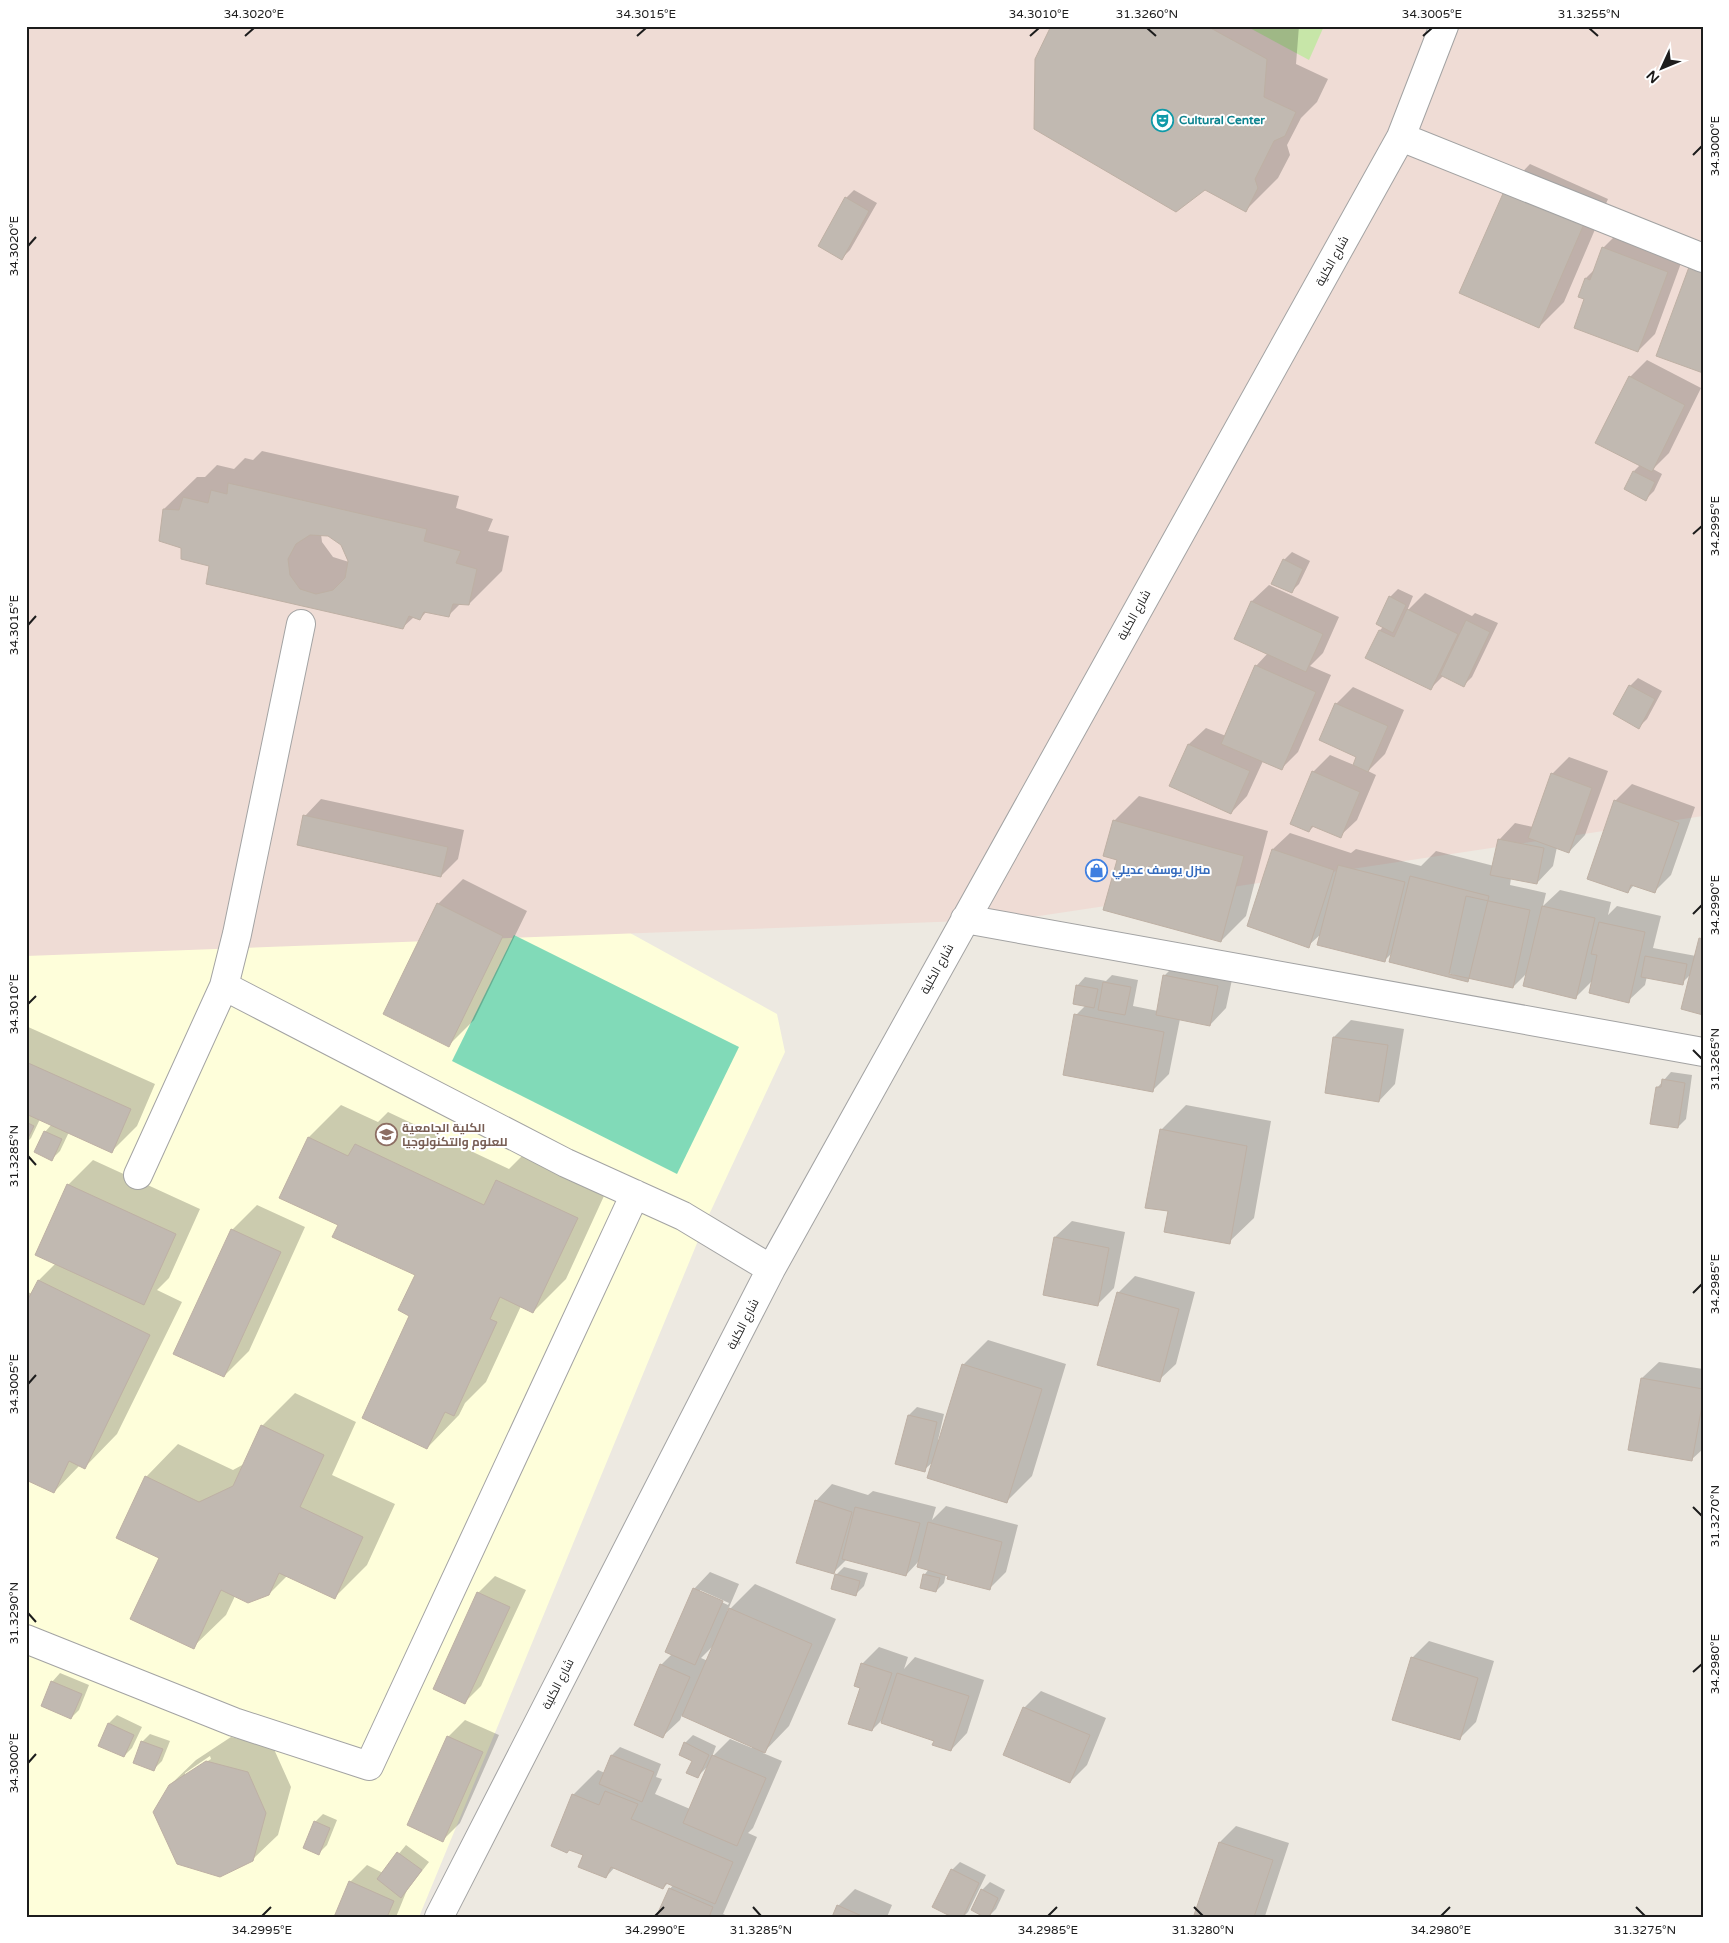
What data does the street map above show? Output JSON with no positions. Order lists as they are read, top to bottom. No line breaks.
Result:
{"streets":{"street":["شارع الكلية"]},"places":{"theatre":["Cultural Center"],"shop":["منزل يوسف عديلي"],"school or university":["الكلية الجامعية للعلوم والتكنولوجيا"]},"north":"bottom left","coordinates":["34.3020°E","34.3015°E","34.3010°E","31.3260°N","34.3005°E","31.3255°N","34.3000°E","34.2995°E","34.2990°E","31.3265°N","31.3285°N","34.2985°E","31.3270°N","31.3290°N","34.2980°E","31.3280°N","31.3275°N"]}
